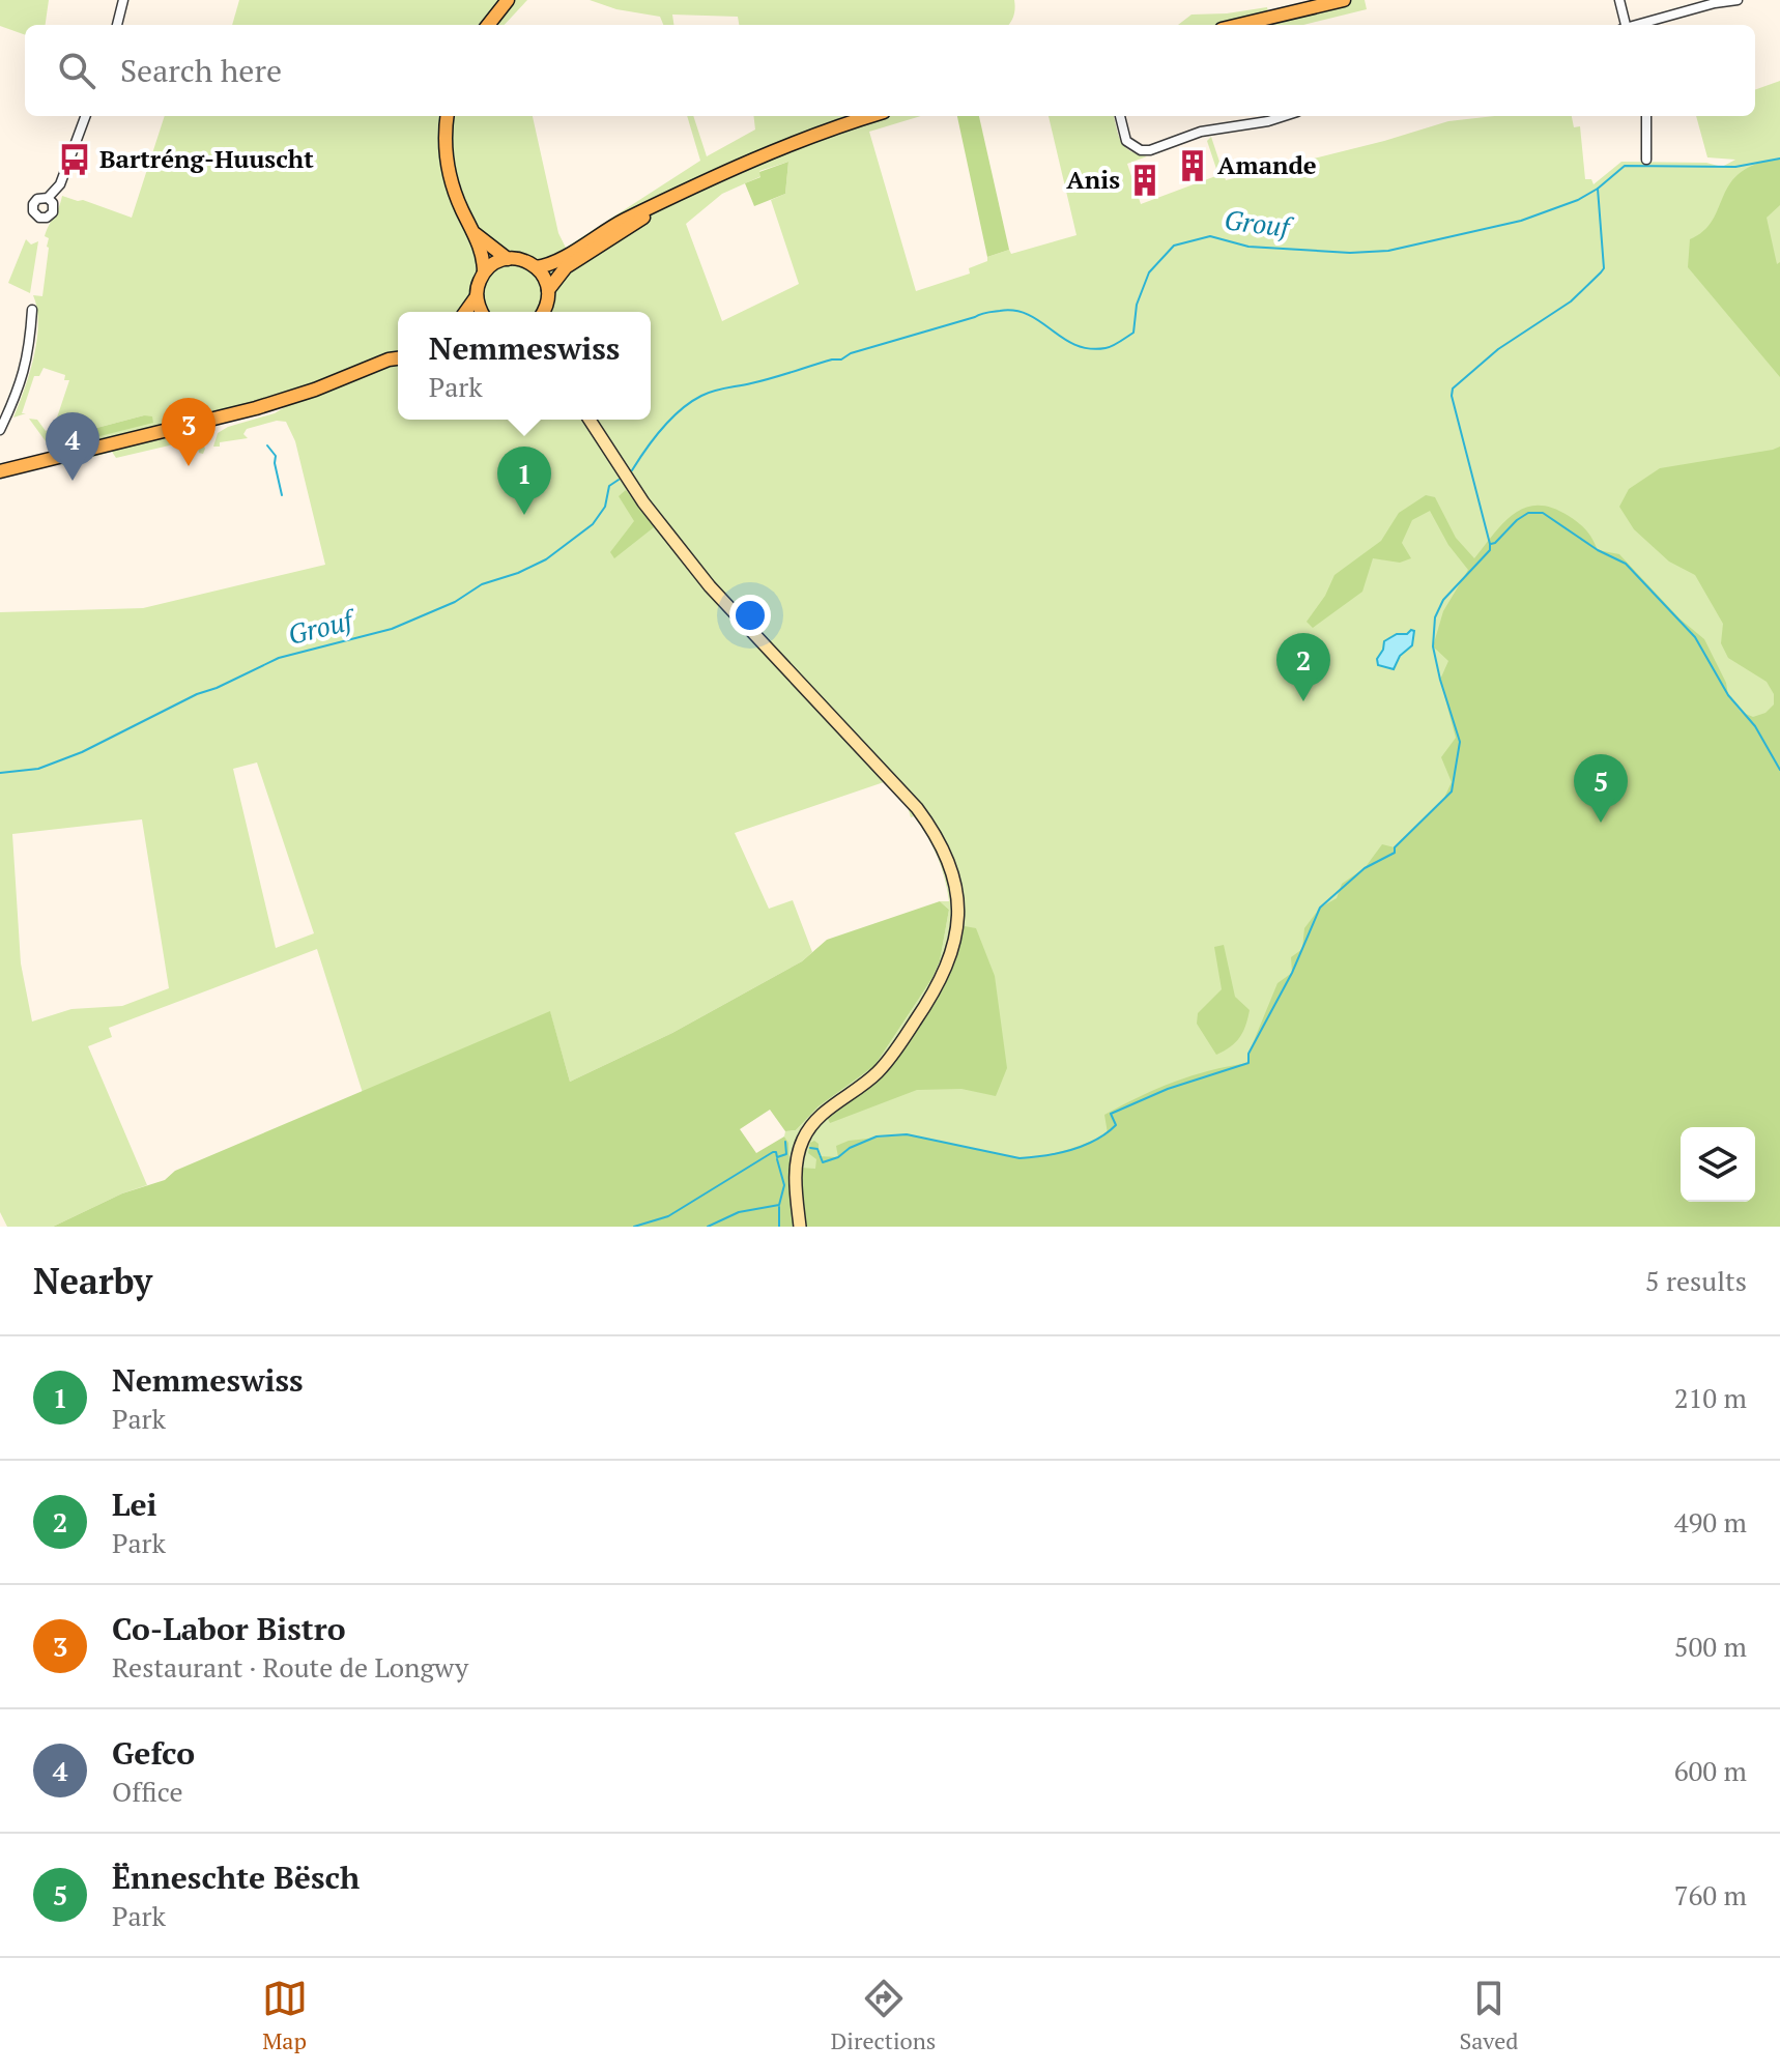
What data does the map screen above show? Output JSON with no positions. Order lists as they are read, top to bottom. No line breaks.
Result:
{"water":["Grouf"],"places":{"bus stop":["Bartréng-Huuscht"],"building":["Amande","Anis"]},"page":{"search":"Search here","popup":["Nemmeswiss","Park"],"pins":["3","4","1","2","5"],"heading":["Nearby","5 results"],"list":[{"mark":"1","name":"Nemmeswiss","note":"Park","value":"210 m"},{"mark":"2","name":"Lei","note":"Park","value":"490 m"},{"mark":"3","name":"Co-Labor Bistro","note":"Restaurant · Route de Longwy","value":"500 m"},{"mark":"4","name":"Gefco","note":"Office","value":"600 m"},{"mark":"5","name":"Ënneschte Bësch","note":"Park","value":"760 m"}],"nav":["Map","Directions","Saved"]}}
